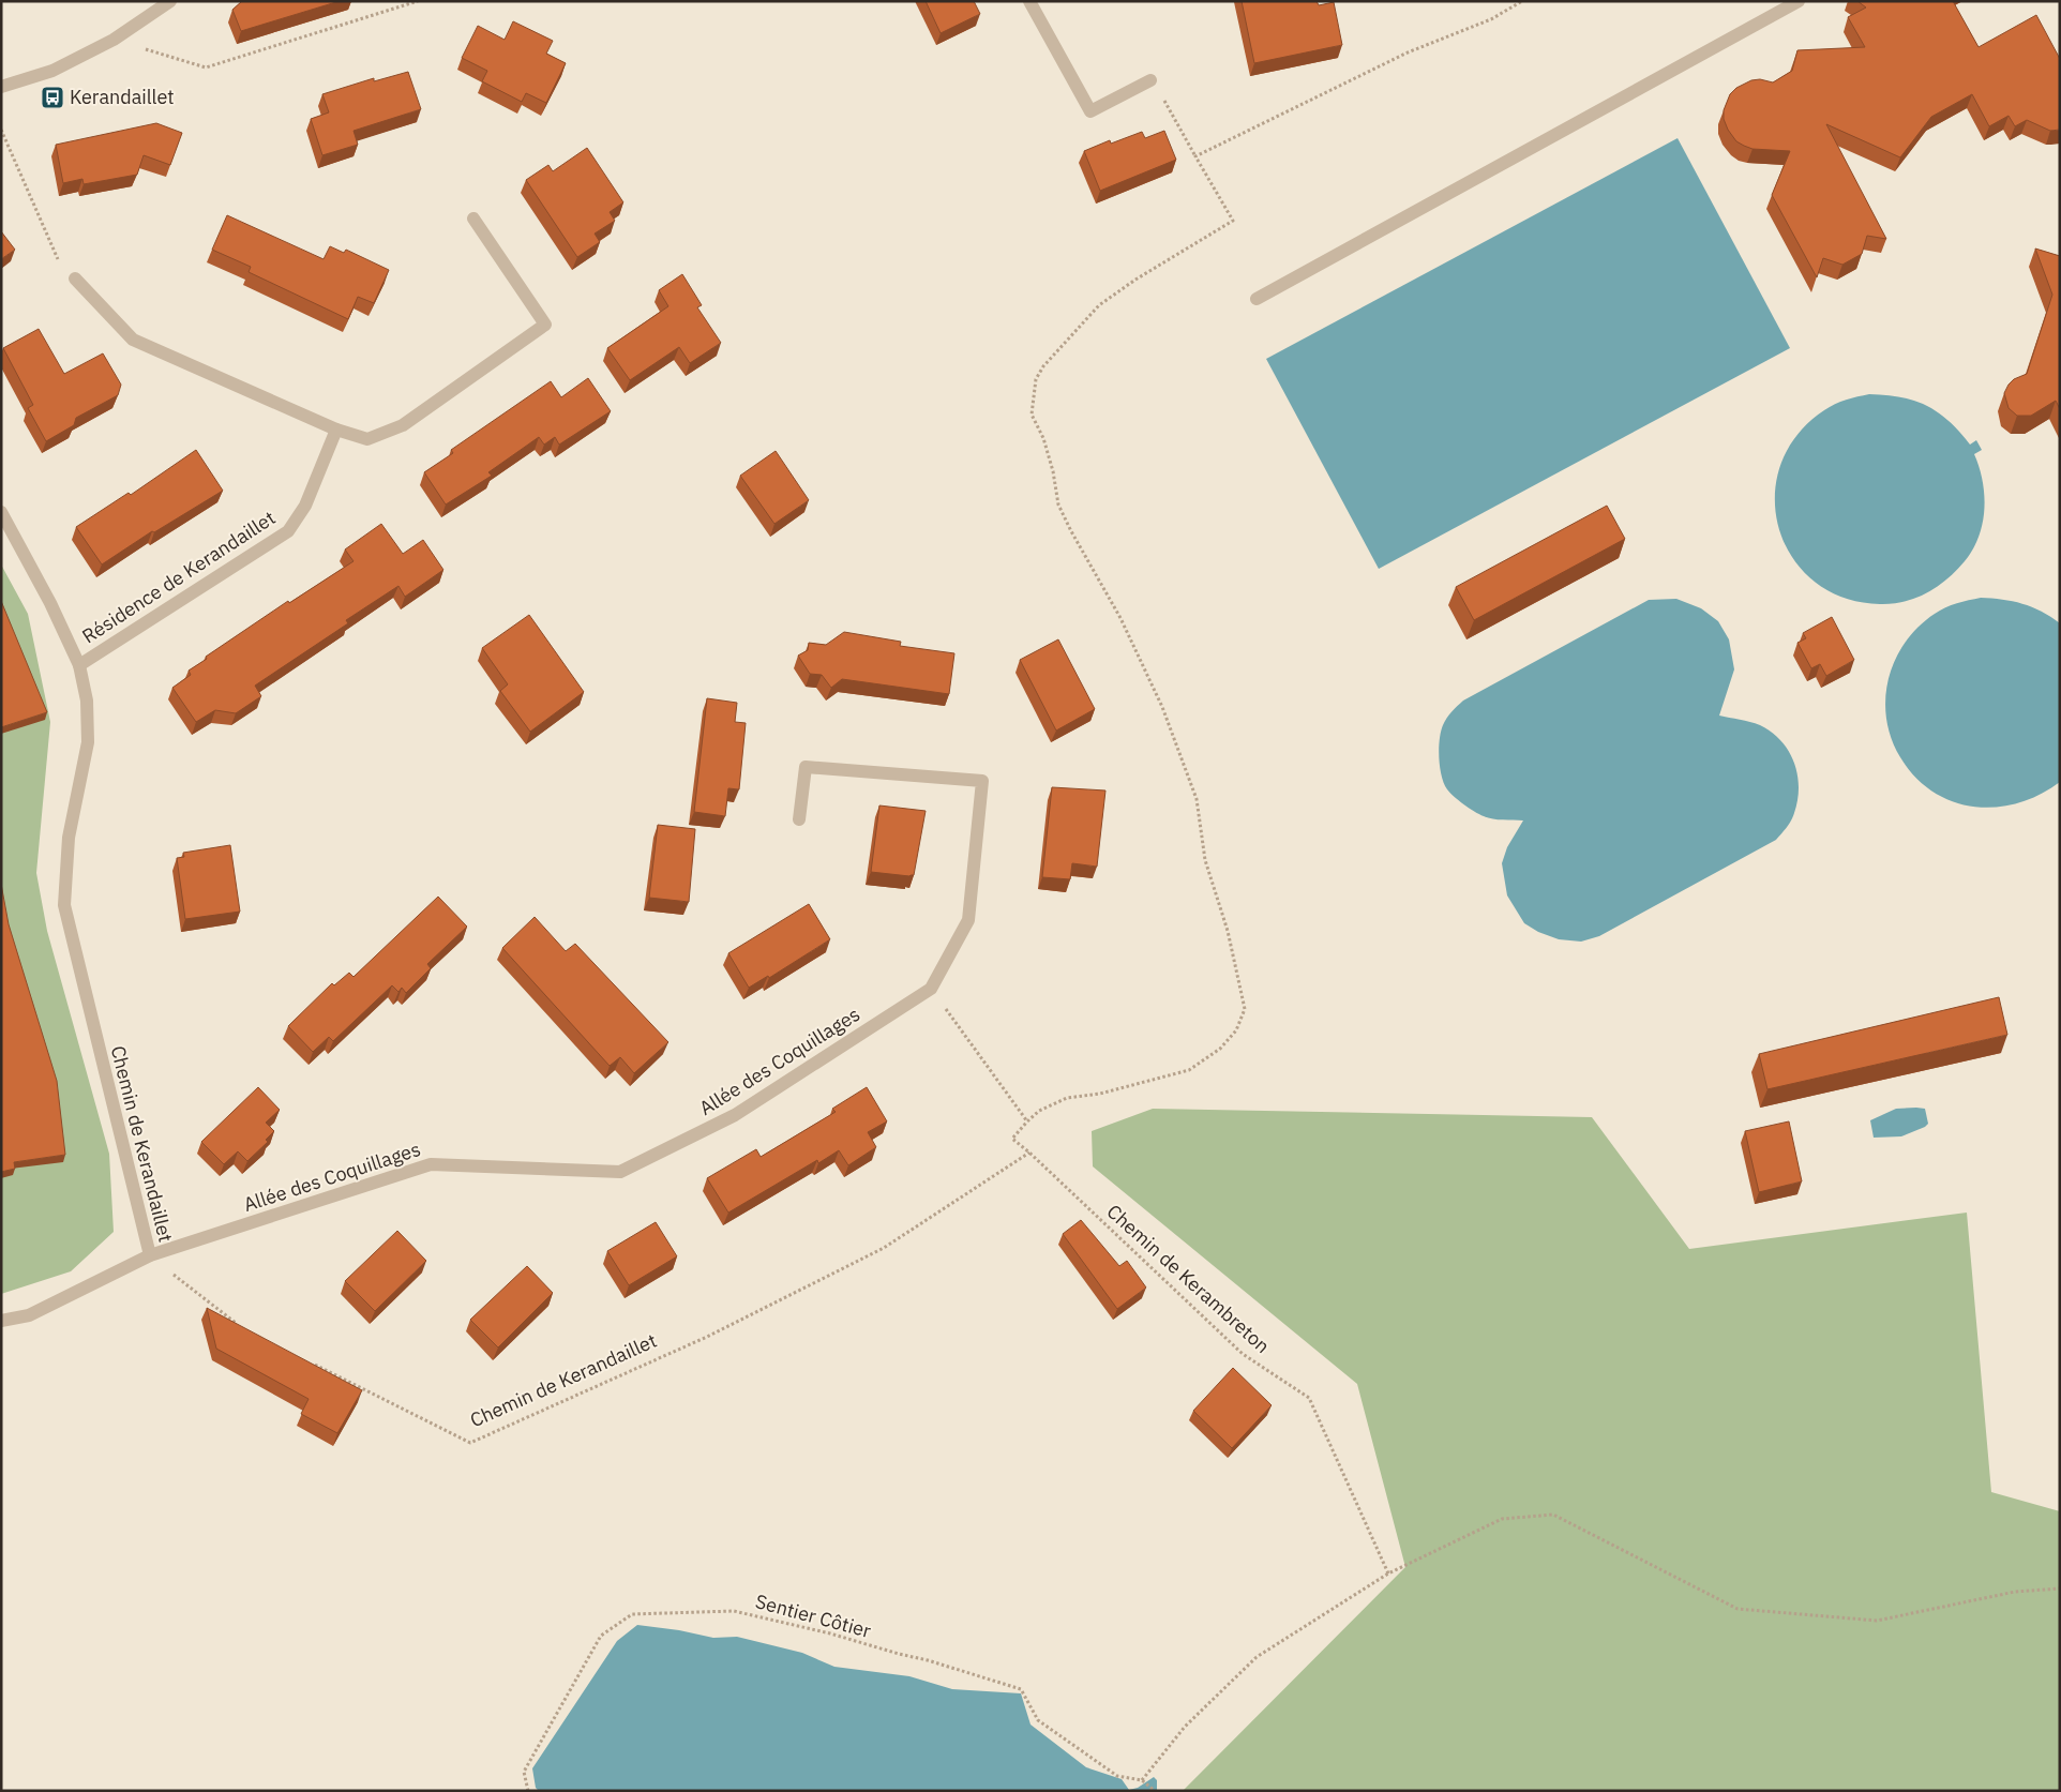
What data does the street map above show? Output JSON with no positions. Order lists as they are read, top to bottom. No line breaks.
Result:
{"streets":{"street":["Résidence de Kerandaillet","Allée des Coquillages","Chemin de Kerandaillet"],"path":["Chemin de Kerambreton","Sentier Côtier"]},"crossings":[["Résidence de Kerandaillet","Chemin de Kerandaillet"],["Allée des Coquillages","Chemin de Kerandaillet"],["Chemin de Kerandaillet","Chemin de Kerambreton"]],"places":{"bus stop":["Kerandaillet"]}}
